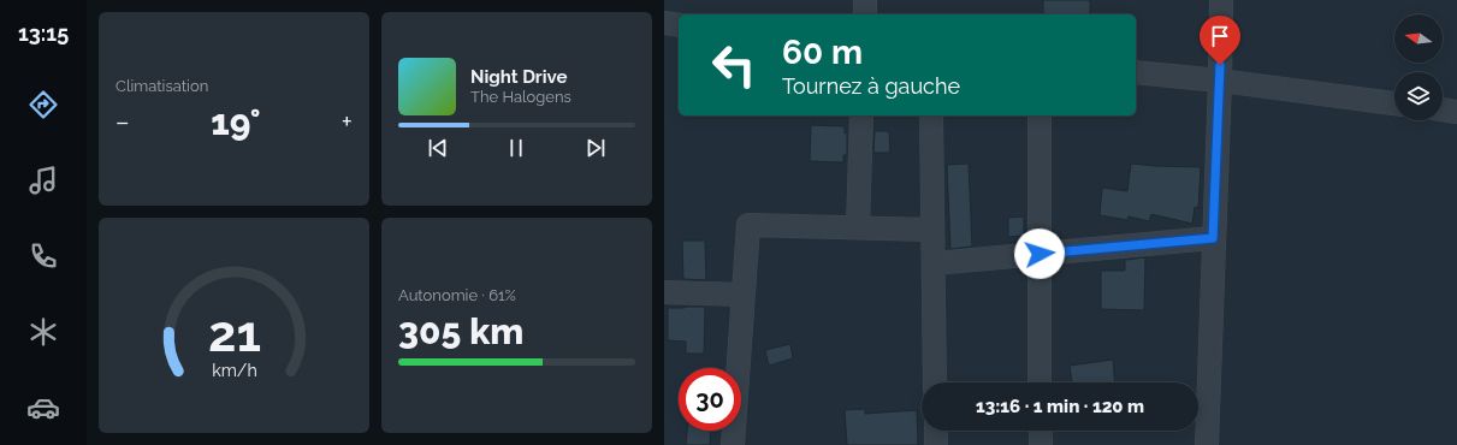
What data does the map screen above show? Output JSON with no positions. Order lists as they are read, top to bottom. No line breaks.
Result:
{"north":"left","page":{"tabs":"13:15","tile":["Climatisation",["Autonomie · 61%","305 km"]],"turn":["60 m","Tournez à gauche"],"song":["Night Drive","The Halogens"],"heat":["−","19°","+"],"limit":"30","trip":"13:16 · 1 min · 120 m","gauge":["21","km/h"]}}
